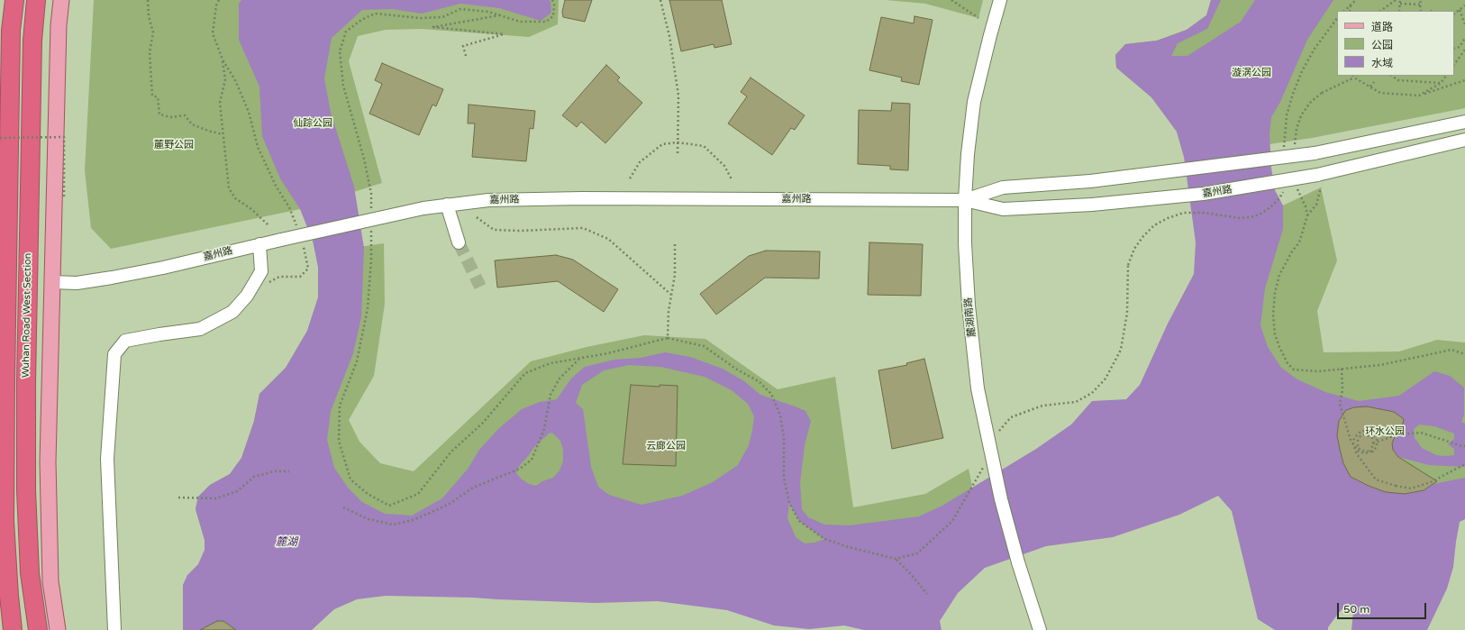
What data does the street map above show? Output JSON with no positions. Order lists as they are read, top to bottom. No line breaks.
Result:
{"streets":{"highway":["Wuhan Road West Section"],"street":["嘉州路","麓湖南路"]},"crossings":[["嘉州路","麓湖南路"]],"water":["麓湖"],"parks":["漩涡公园","仙踪公园","麓野公园","环水公园","云廊公园"],"legend":["道路","公园","水域"],"scale_bar":"50 m"}
